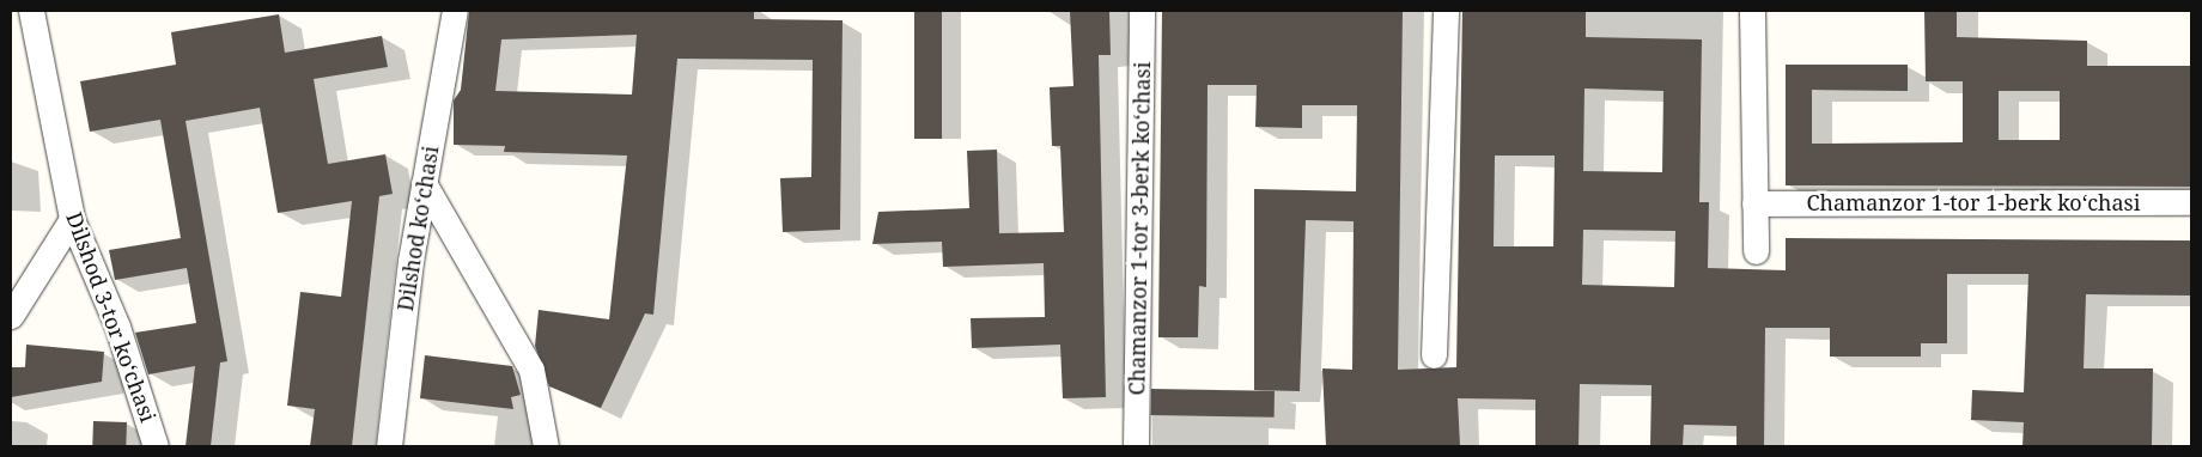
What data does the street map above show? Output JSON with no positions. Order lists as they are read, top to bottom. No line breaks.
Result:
{"streets":{"street":["Chamanzor 1-tor 1-berk koʻchasi","Dilshod koʻchasi","Chamanzor 1-tor 3-berk koʻchasi","Dilshod 3-tor koʻchasi"]}}
